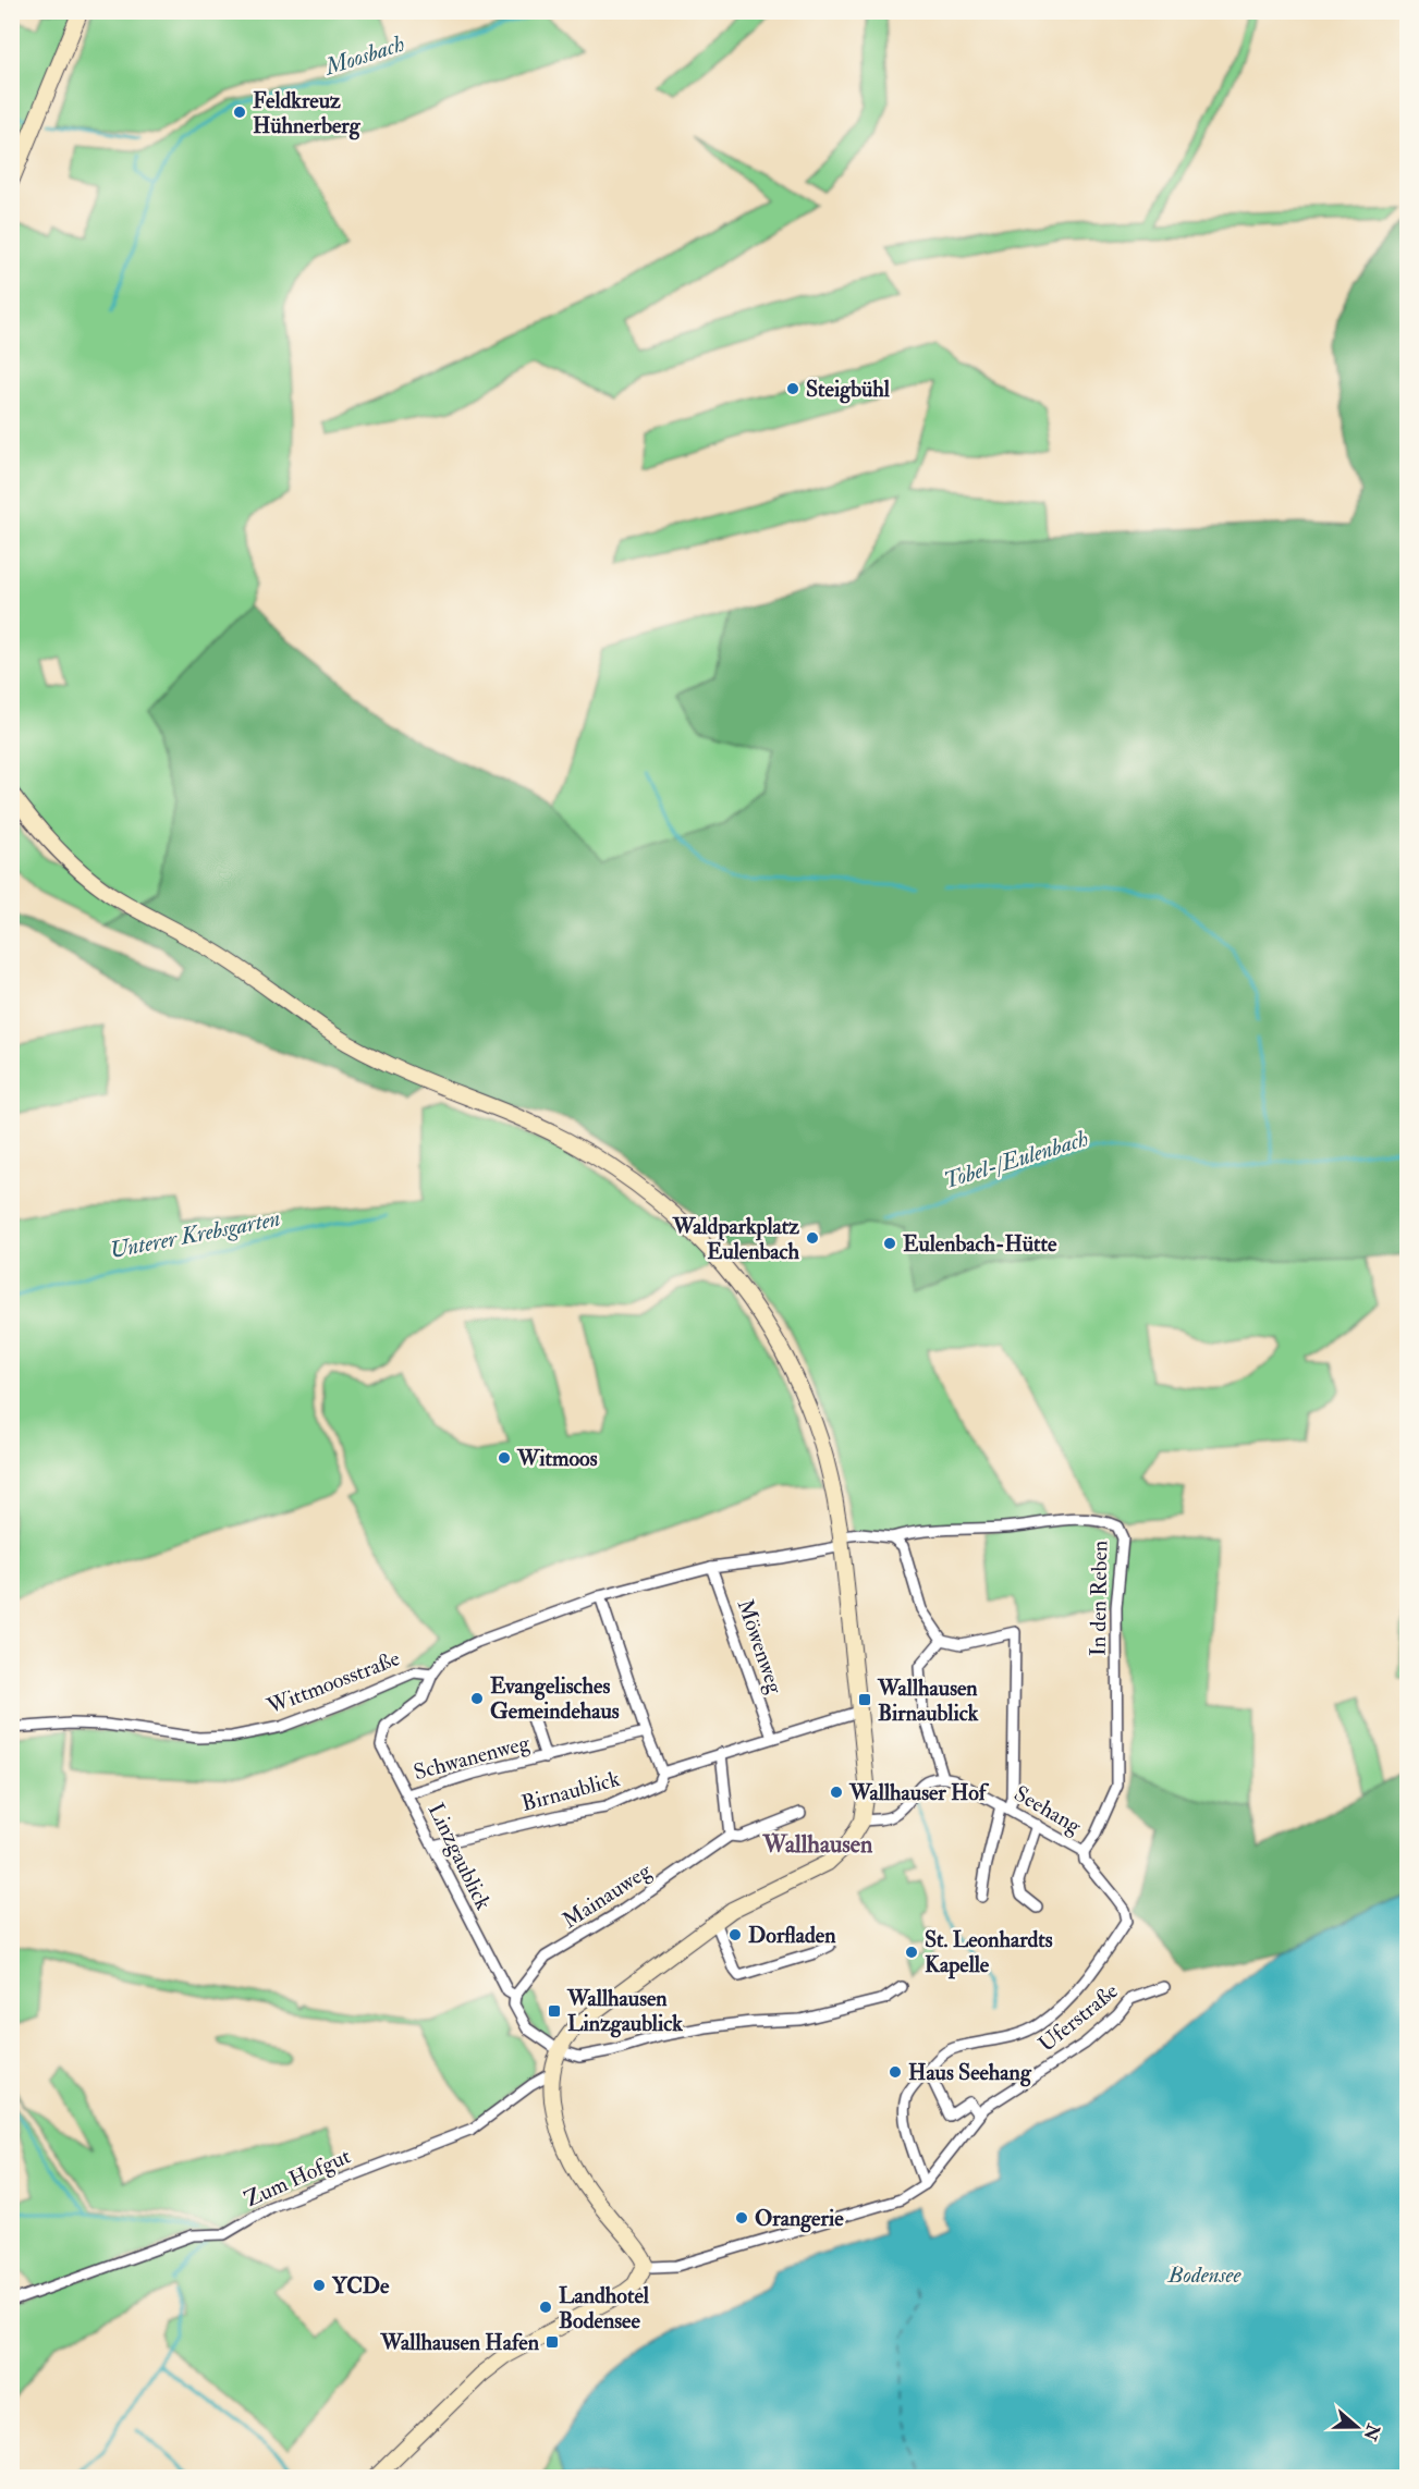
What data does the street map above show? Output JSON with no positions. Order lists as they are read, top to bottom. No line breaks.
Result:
{"streets":{"street":["In den Reben","Möwenweg","Wittmoosstraße","Schwanenweg","Birnaublick","Seehang","Linzgaublick","Mainauweg","Uferstraße","Zum Hofgut"]},"crossings":[["In den Reben","Wittmoosstraße"],["In den Reben","Seehang"],["Möwenweg","Wittmoosstraße"],["Möwenweg","Birnaublick"],["Wittmoosstraße","Linzgaublick"],["Schwanenweg","Linzgaublick"],["Birnaublick","Linzgaublick"],["Seehang","Uferstraße"],["Linzgaublick","Mainauweg"]],"districts":["Wallhausen"],"water":["Moosbach","Tobel-/Eulenbach","Unterer Krebsgarten","Bodensee"],"places":{"other":["Feldkreuz Hühnerberg","Steigbühl","Waldparkplatz Eulenbach","Eulenbach-Hütte","Witmoos","Evangelisches Gemeindehaus","Wallhauser Hof","Dorfladen","St. Leonhardts Kapelle","Haus Seehang","Orangerie","YCDe","Landhotel Bodensee"],"transit":["Wallhausen Birnaublick","Wallhausen Linzgaublick","Wallhausen Hafen"]},"north":"right"}
